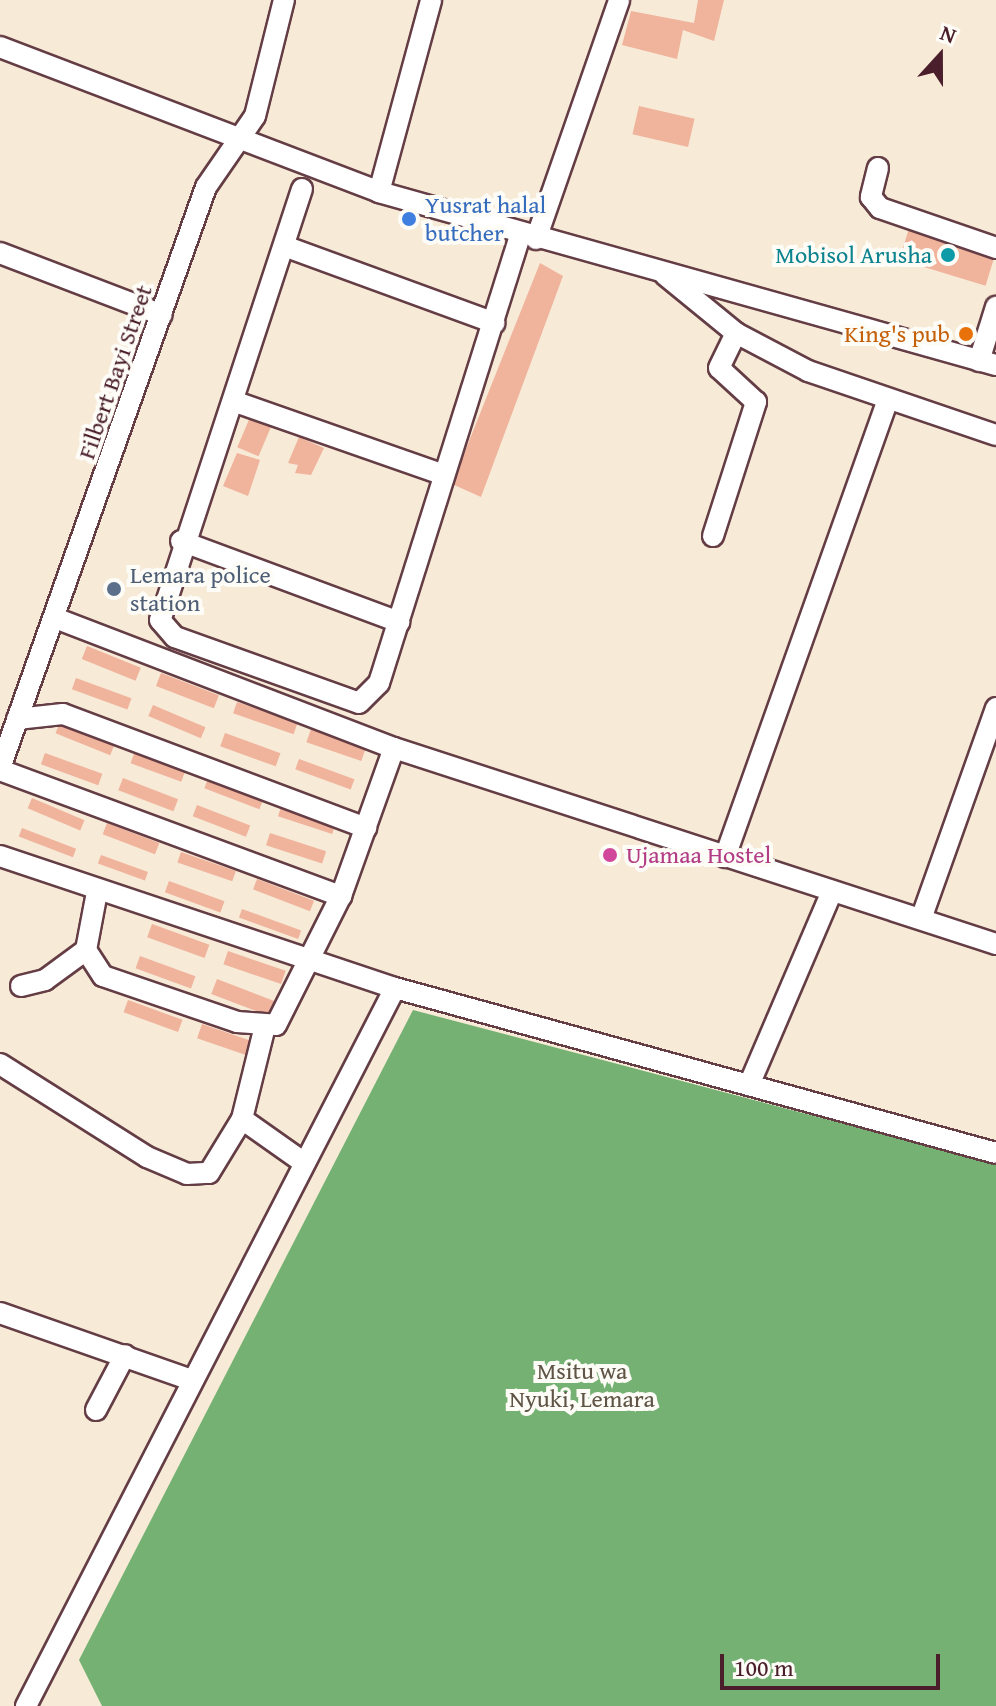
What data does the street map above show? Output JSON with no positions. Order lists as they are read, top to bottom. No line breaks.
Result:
{"streets":{"street":["Filbert Bayi Street"]},"parks":["Msitu wa Nyuki, Lemara"],"places":["Yusrat halal butcher","Mobisol Arusha","King's pub","Lemara police station","Ujamaa Hostel"],"scale_bar":"100 m","north":"top"}
